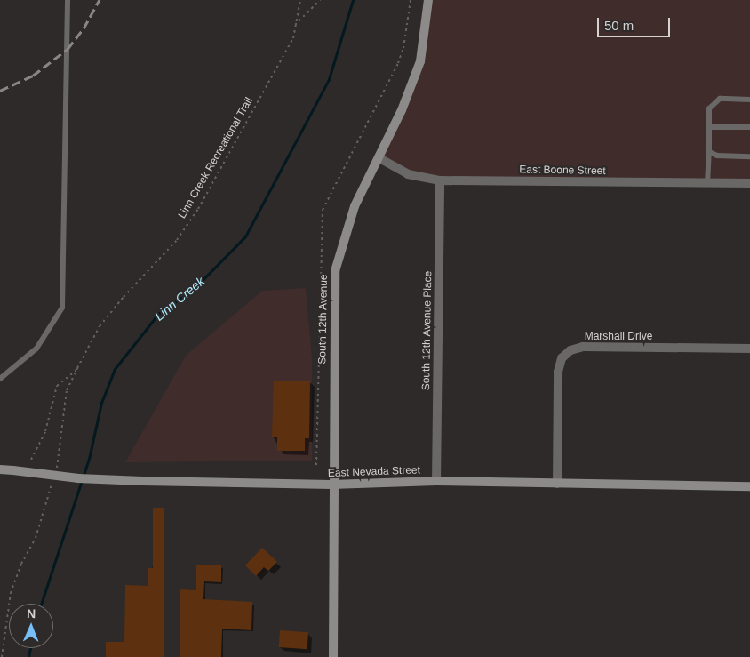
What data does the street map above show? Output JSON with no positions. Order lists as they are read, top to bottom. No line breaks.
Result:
{"streets":{"main road":["South 12th Avenue","East Nevada Street"],"street":["East Boone Street","South 12th Avenue Place","Marshall Drive"],"path":["Linn Creek Recreational Trail"]},"crossings":[["East Boone Street","South 12th Avenue"],["East Boone Street","South 12th Avenue Place"],["South 12th Avenue","East Nevada Street"],["South 12th Avenue Place","East Nevada Street"],["Marshall Drive","East Nevada Street"]],"water":["Linn Creek"],"scale_bar":"50 m","north":"top"}
